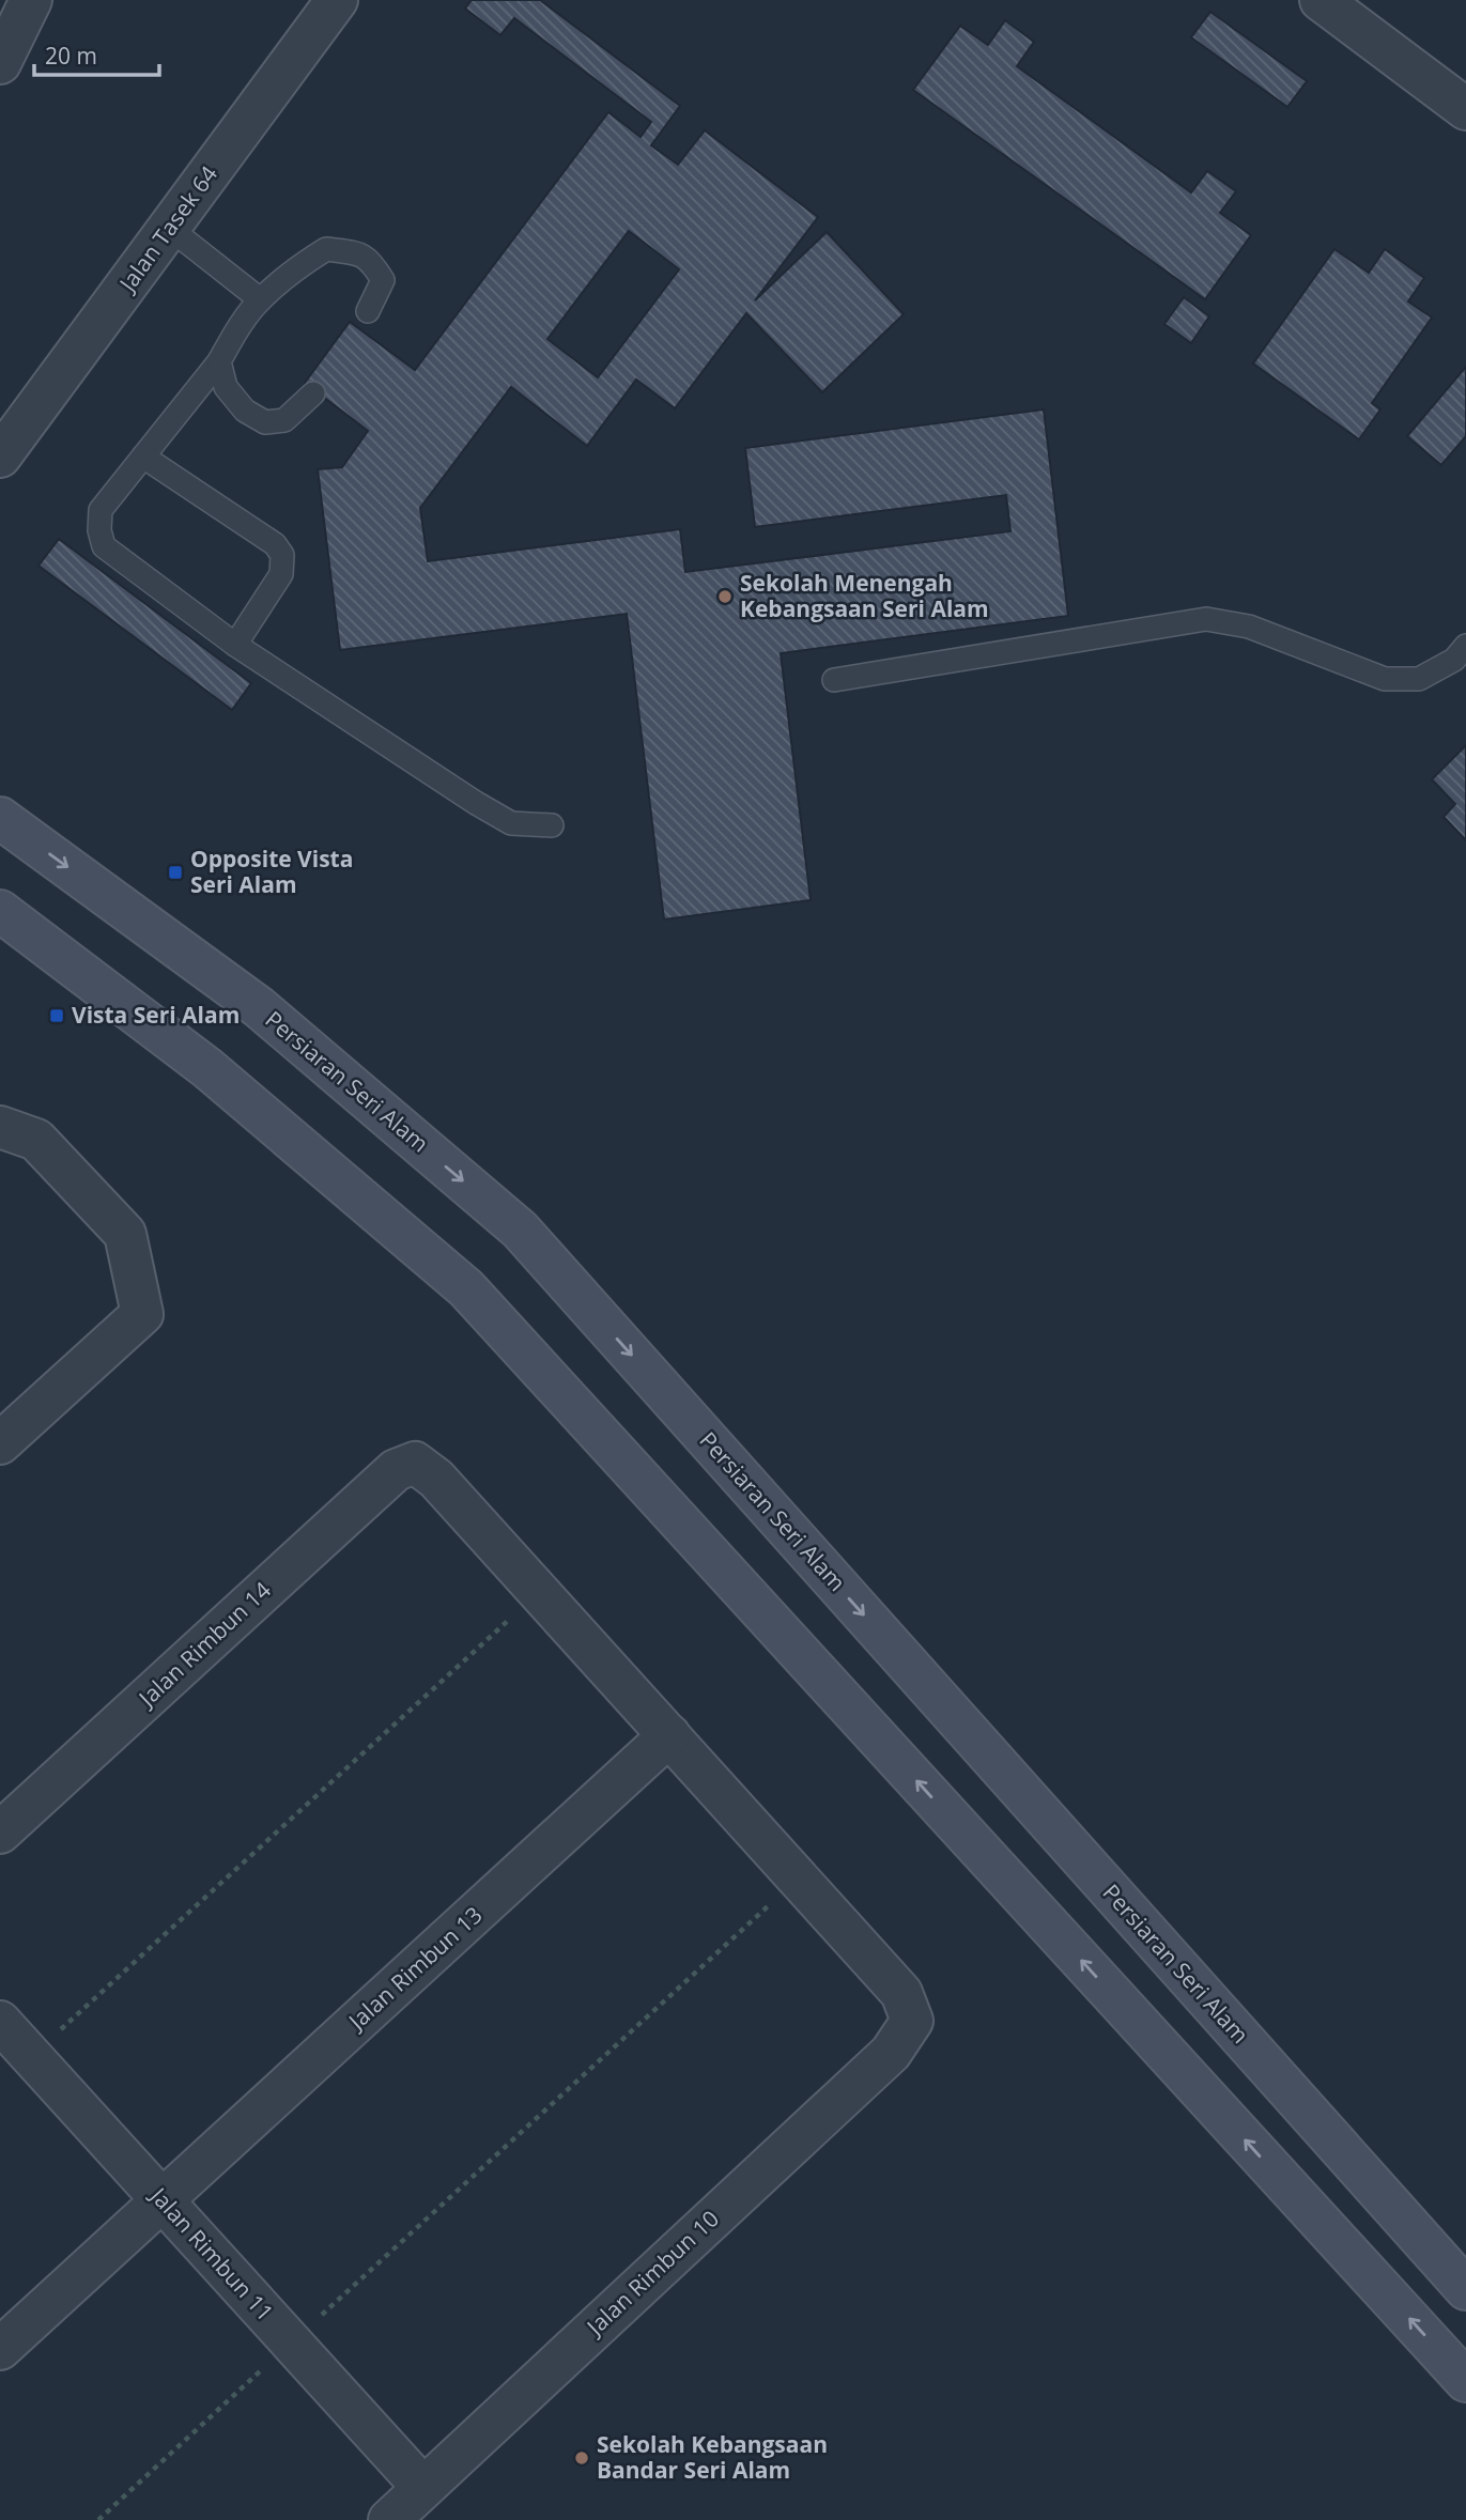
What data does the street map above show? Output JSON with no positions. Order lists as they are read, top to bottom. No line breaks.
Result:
{"streets":{"main road":["Persiaran Seri Alam"],"street":["Jalan Tasek 64","Jalan Rimbun 14","Jalan Rimbun 13","Jalan Rimbun 11","Jalan Rimbun 10"]},"crossings":[["Jalan Rimbun 13","Jalan Rimbun 11"],["Jalan Rimbun 11","Jalan Rimbun 10"]],"places":{"other":["Sekolah Menengah Kebangsaan Seri Alam","Sekolah Kebangsaan Bandar Seri Alam"],"transit":["Opposite Vista Seri Alam","Vista Seri Alam"]},"scale_bar":"20 m"}
